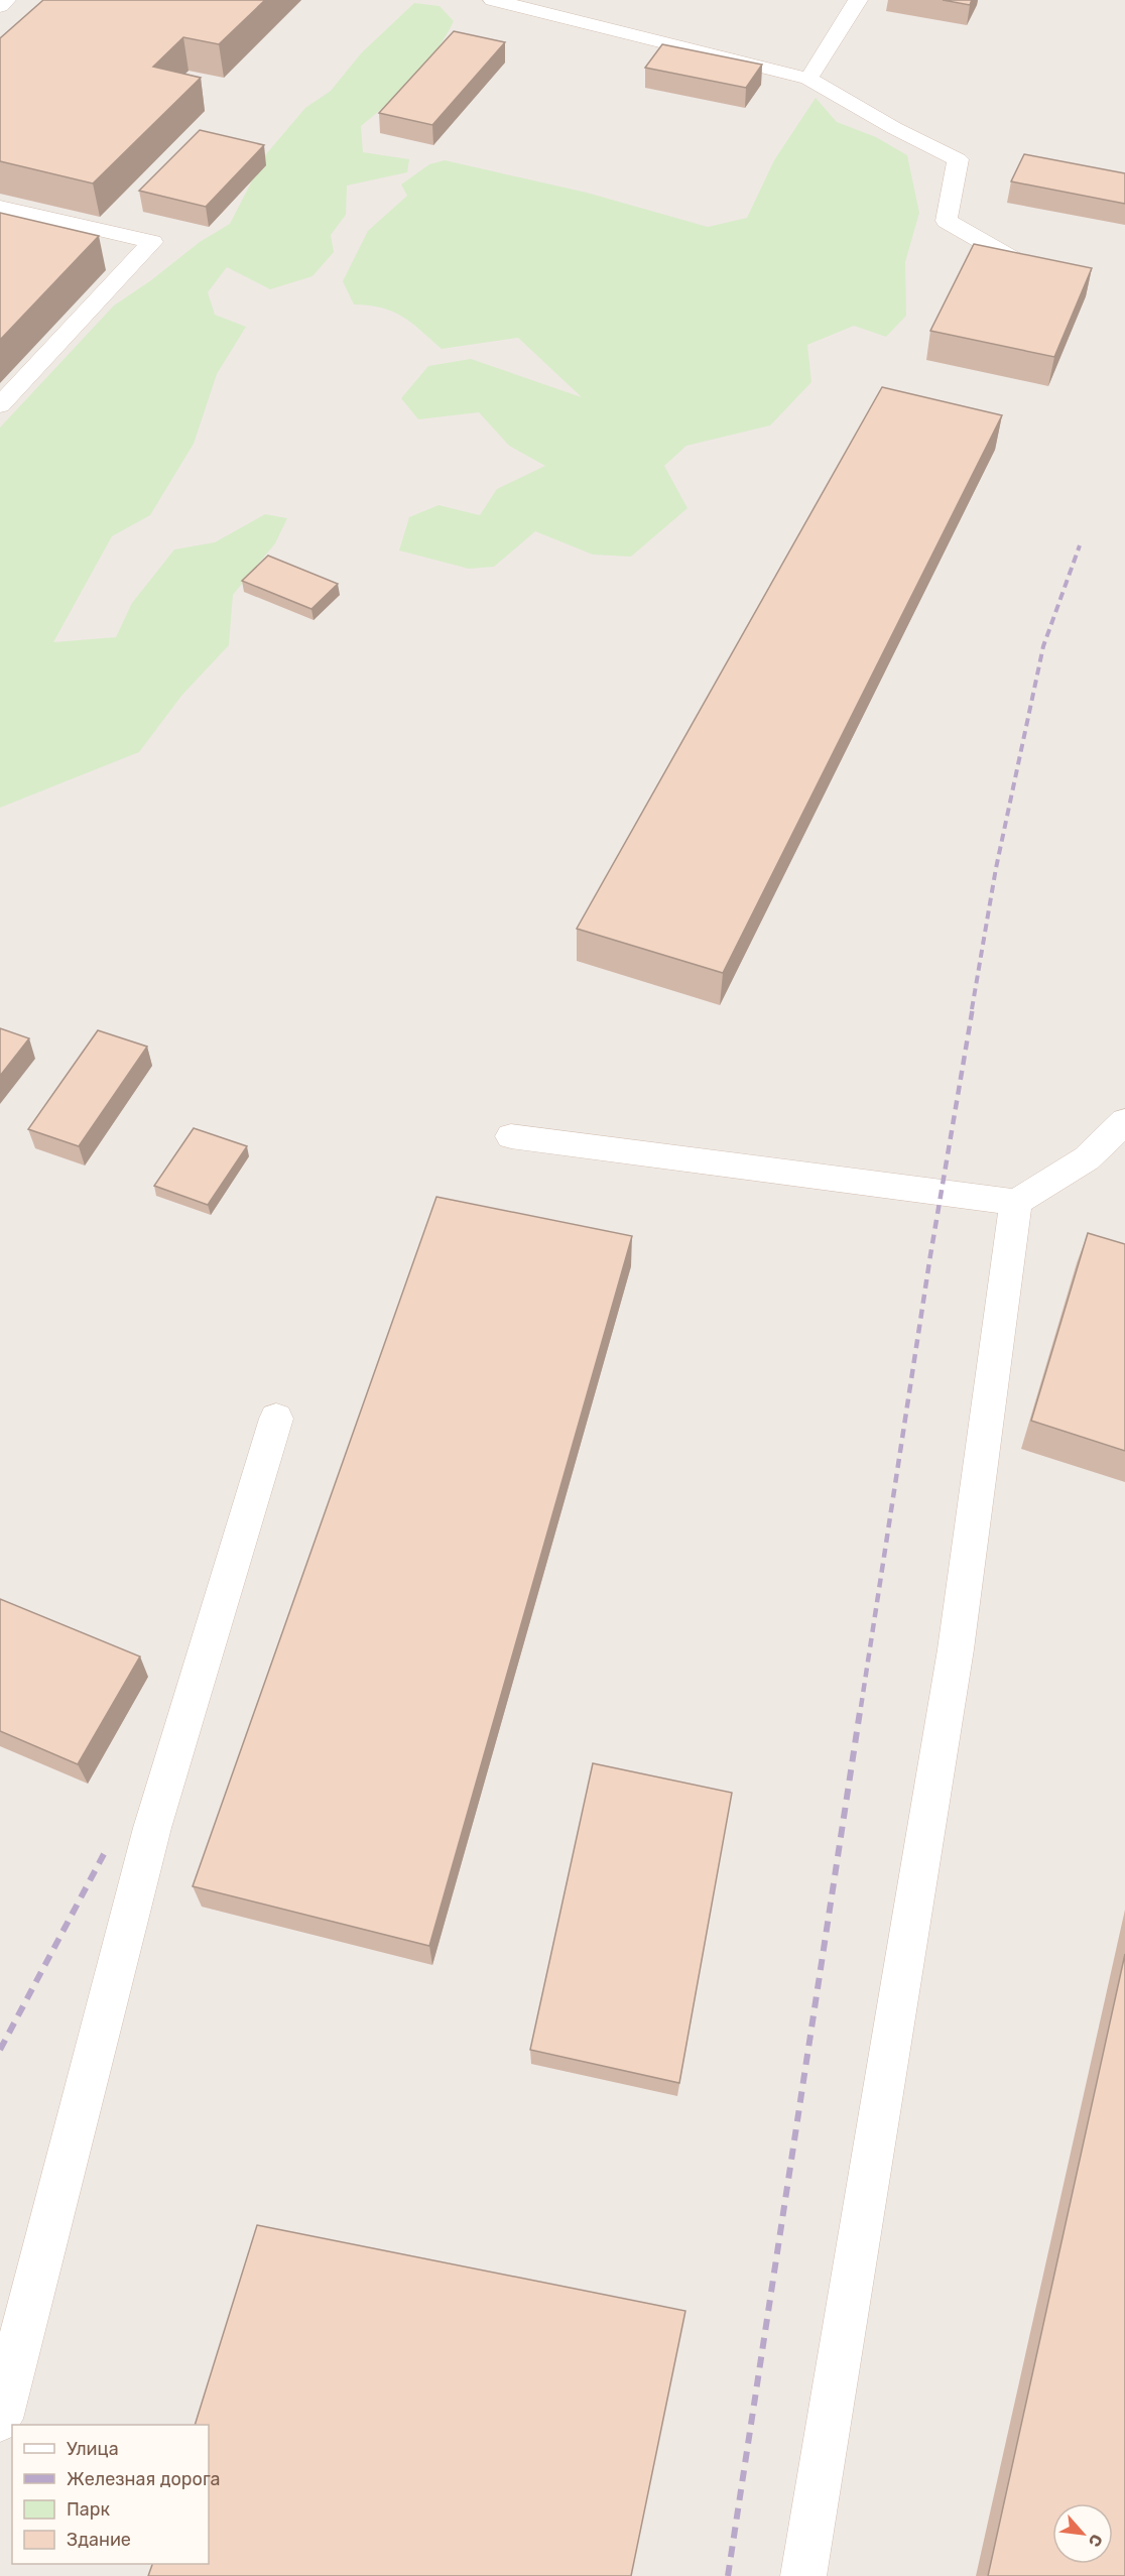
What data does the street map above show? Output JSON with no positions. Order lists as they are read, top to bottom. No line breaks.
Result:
{"legend":["Улица","Железная дорога","Парк","Здание"],"north":"bottom right"}
